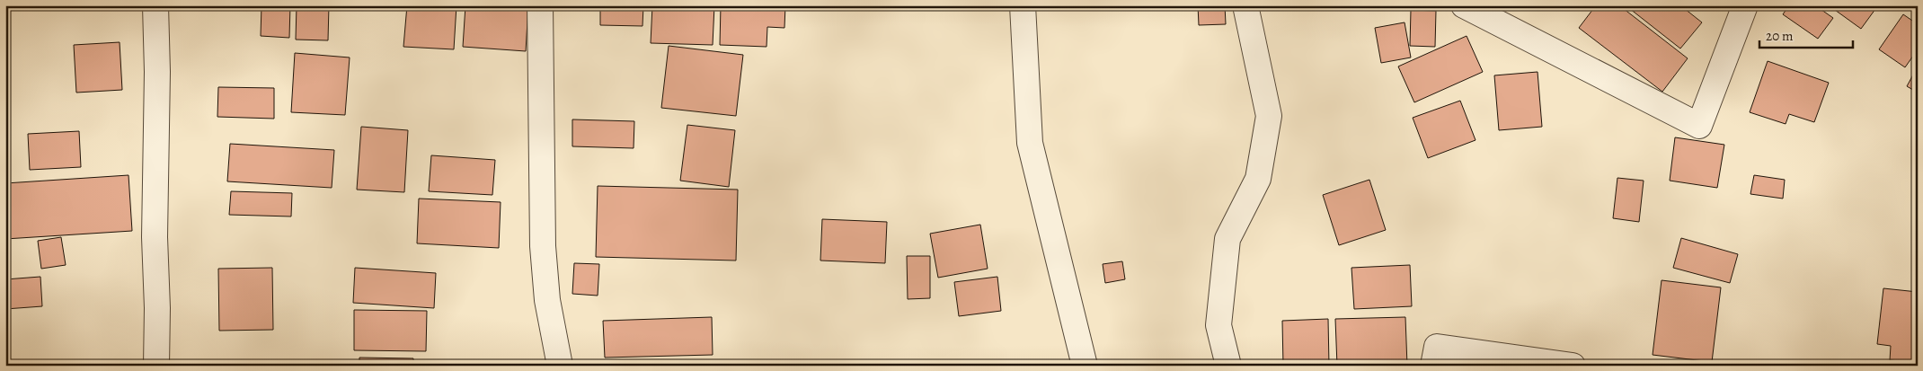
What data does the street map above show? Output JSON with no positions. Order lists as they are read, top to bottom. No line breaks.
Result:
{"scale_bar":"20 m"}
